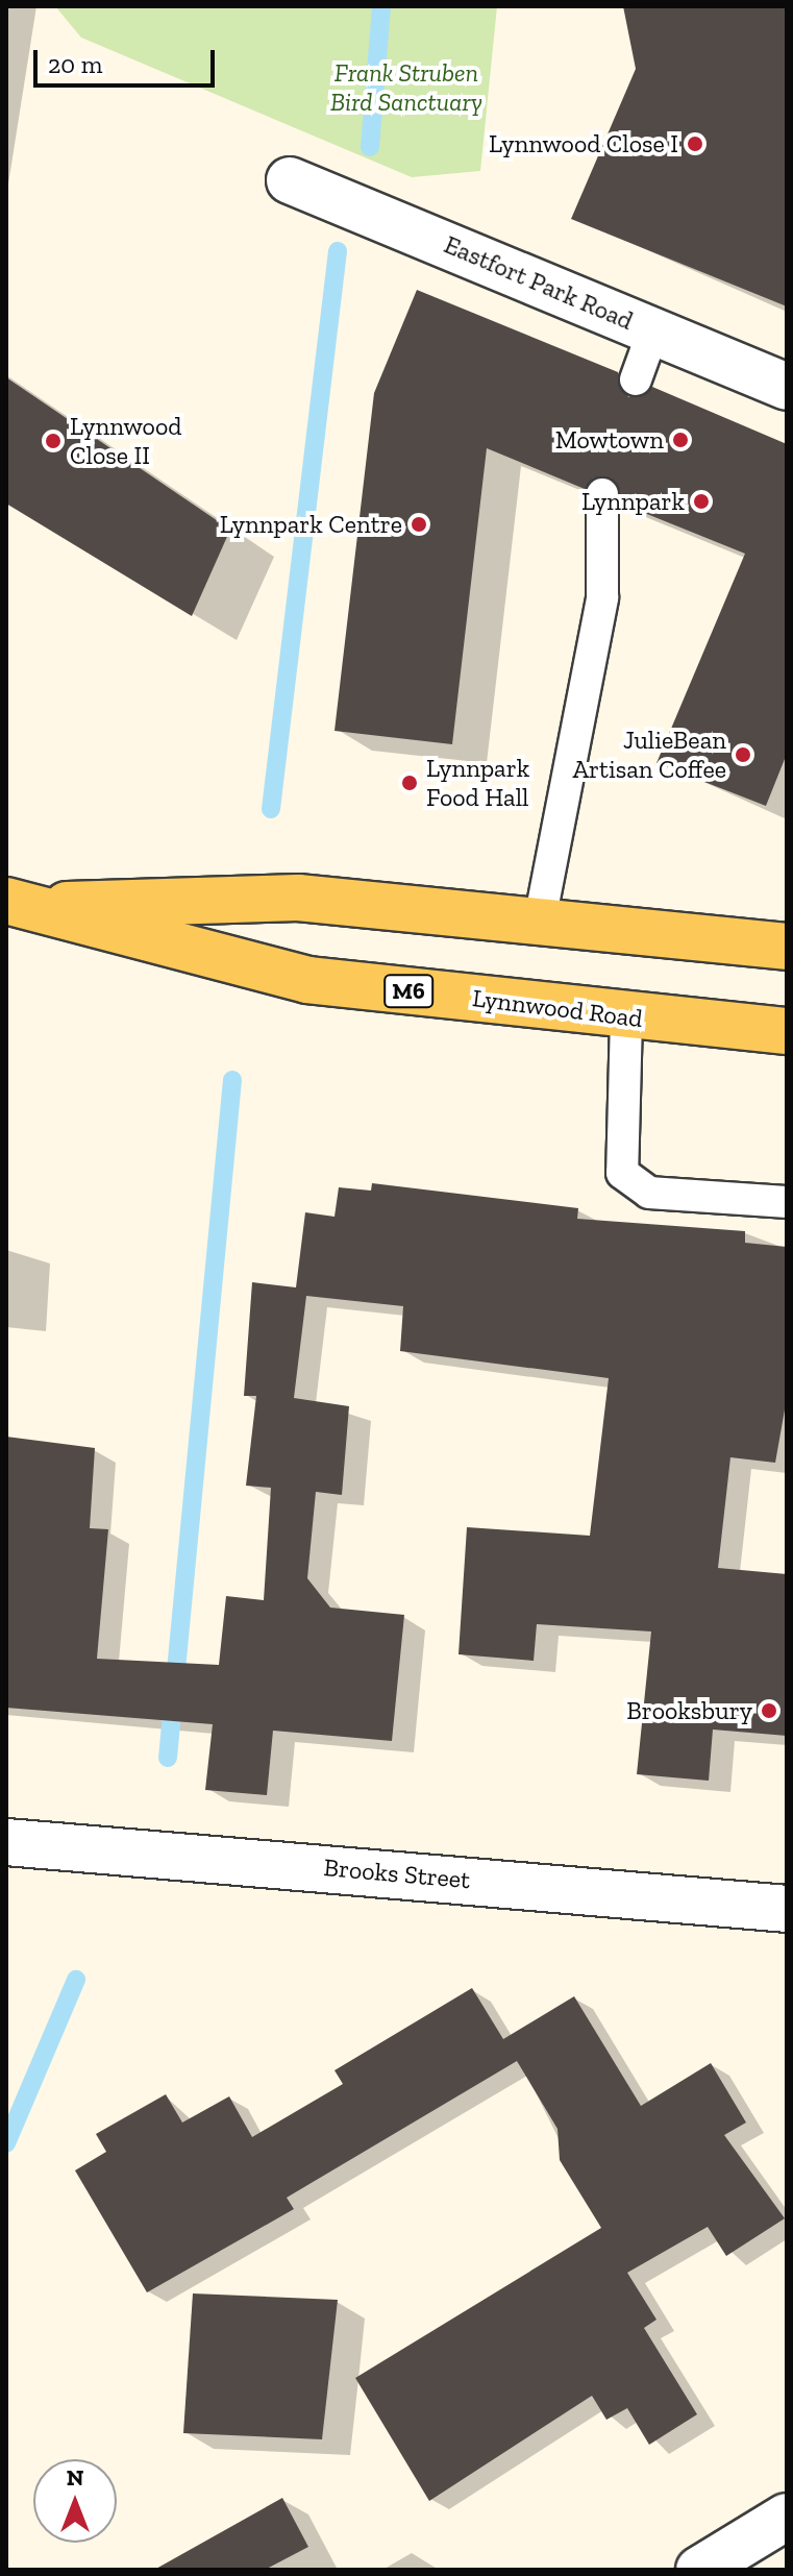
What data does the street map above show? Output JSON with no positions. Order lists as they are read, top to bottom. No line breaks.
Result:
{"streets":{"main road":["M6","Lynnwood Road"],"street":["Eastfort Park Road","Brooks Street"]},"parks":["Frank Struben Bird Sanctuary"],"places":["Lynnwood Close I","Mowtown","Lynnwood Close II","Lynnpark","Lynnpark Centre","JulieBean Artisan Coffee","Lynnpark Food Hall","Brooksbury"],"scale_bar":"20 m","north":"top"}
